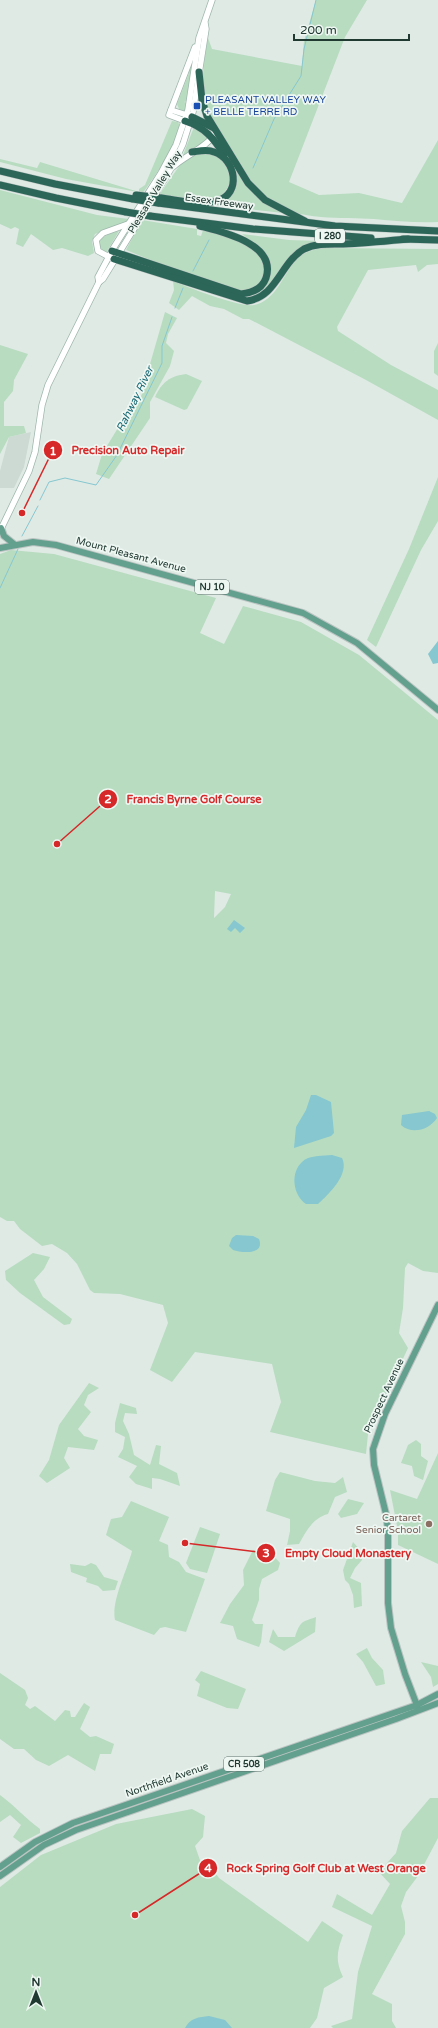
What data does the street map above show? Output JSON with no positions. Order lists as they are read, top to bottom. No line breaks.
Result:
{"streets":{"highway":["Essex Freeway","I 280"],"main road":["Pleasant Valley Way","Mount Pleasant Avenue","NJ 10","Prospect Avenue","CR 508","Northfield Avenue"]},"crossings":[["Prospect Avenue","Northfield Avenue"]],"water":["Rahway River"],"places":{"transit":["PLEASANT VALLEY WAY + BELLE TERRE RD"],"other":["Precision Auto Repair","Francis Byrne Golf Course","Cartaret Senior School","Empty Cloud Monastery","Rock Spring Golf Club at West Orange"]},"scale_bar":"200 m","north":"top"}
